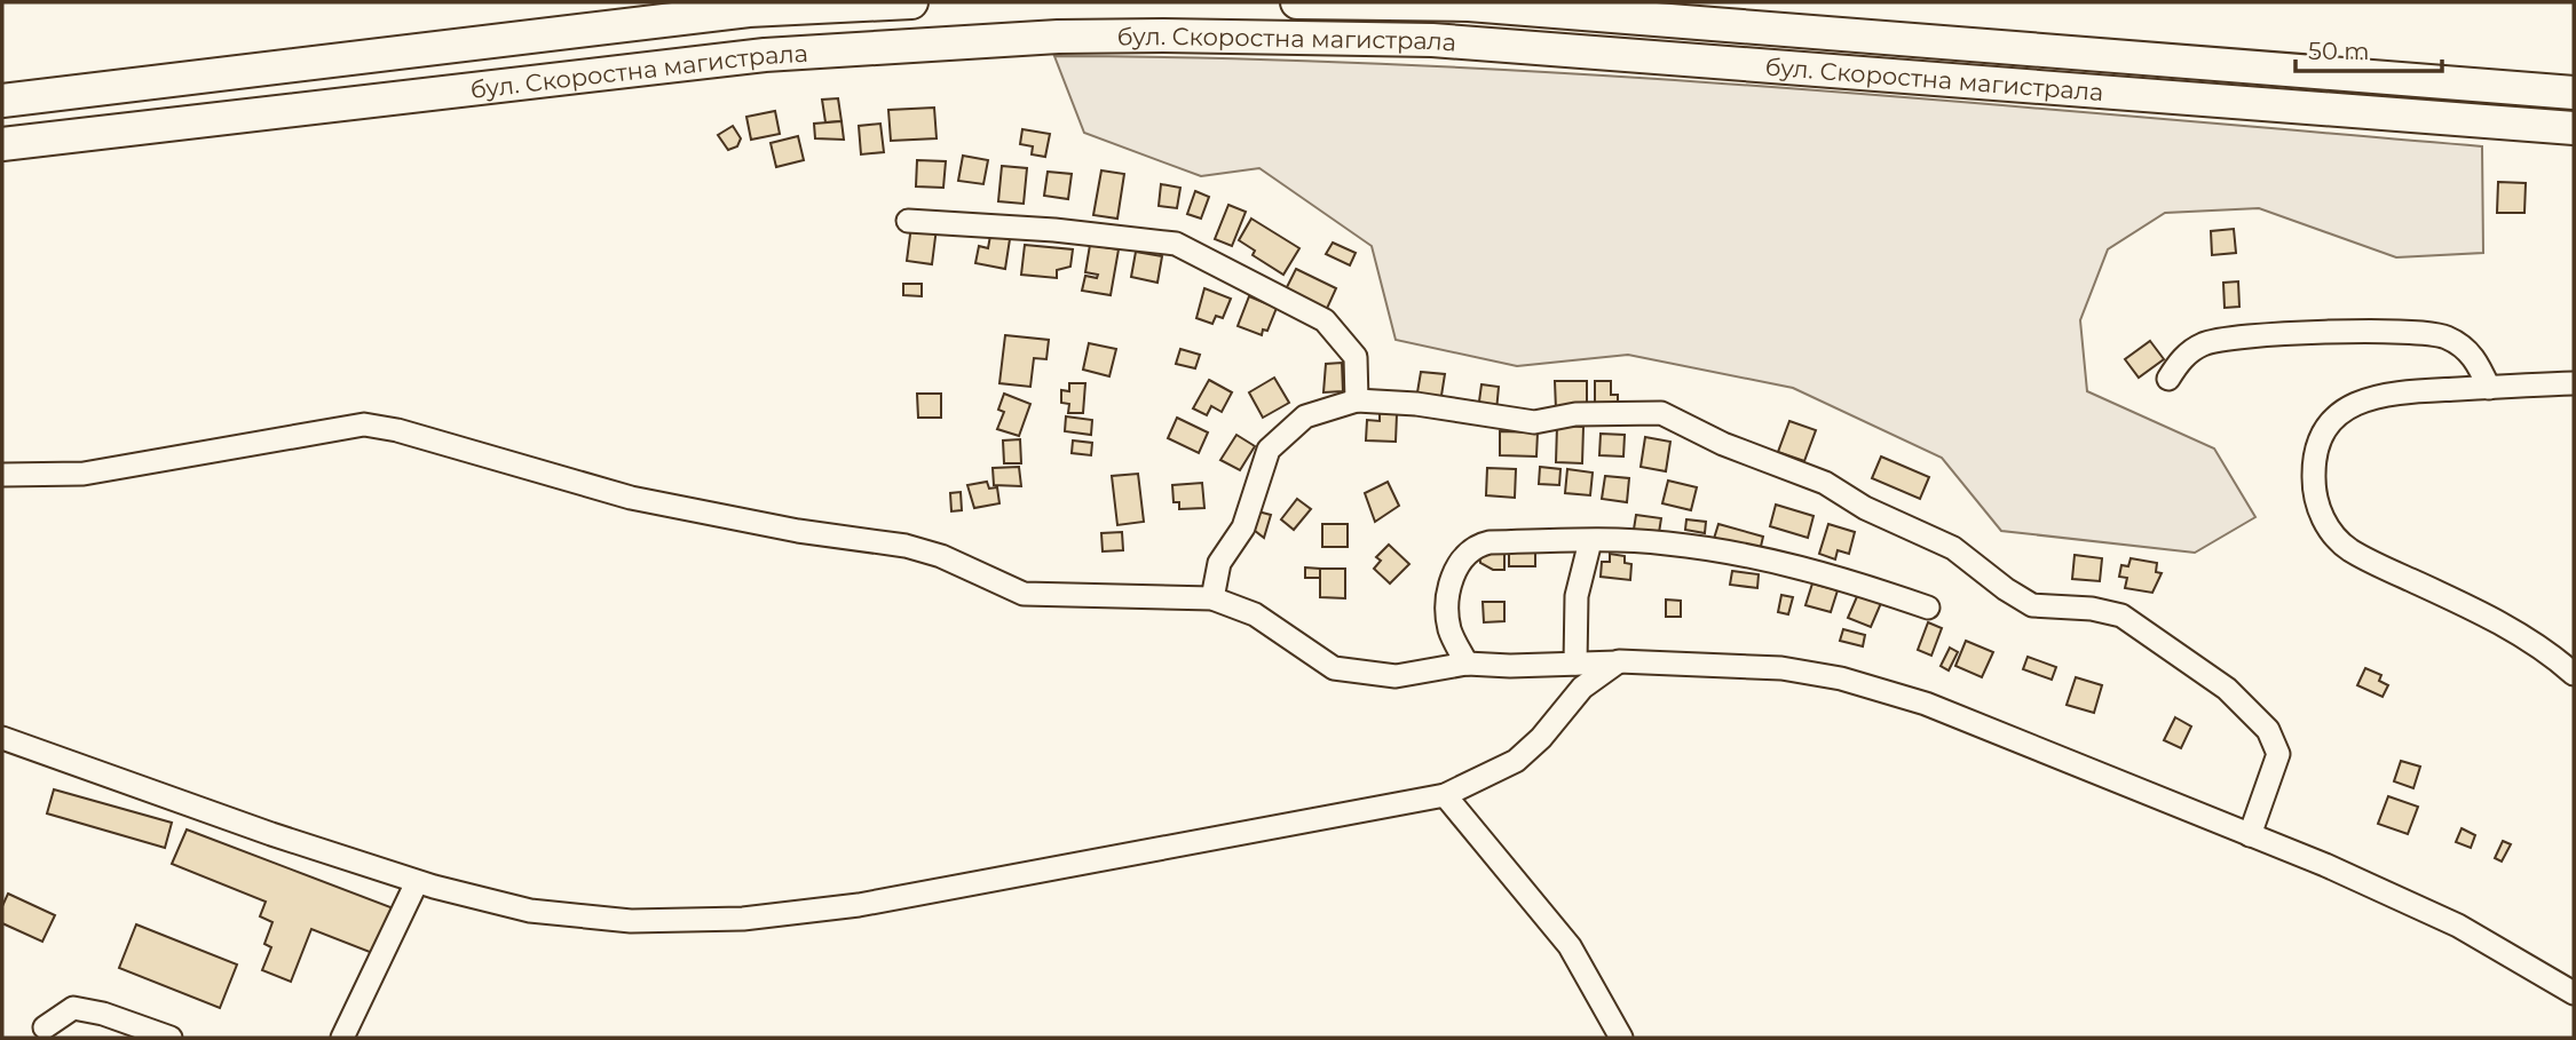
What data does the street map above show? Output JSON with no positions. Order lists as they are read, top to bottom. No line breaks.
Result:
{"streets":{"highway":["бул. Скоростна магистрала"]},"scale_bar":"50 m"}
